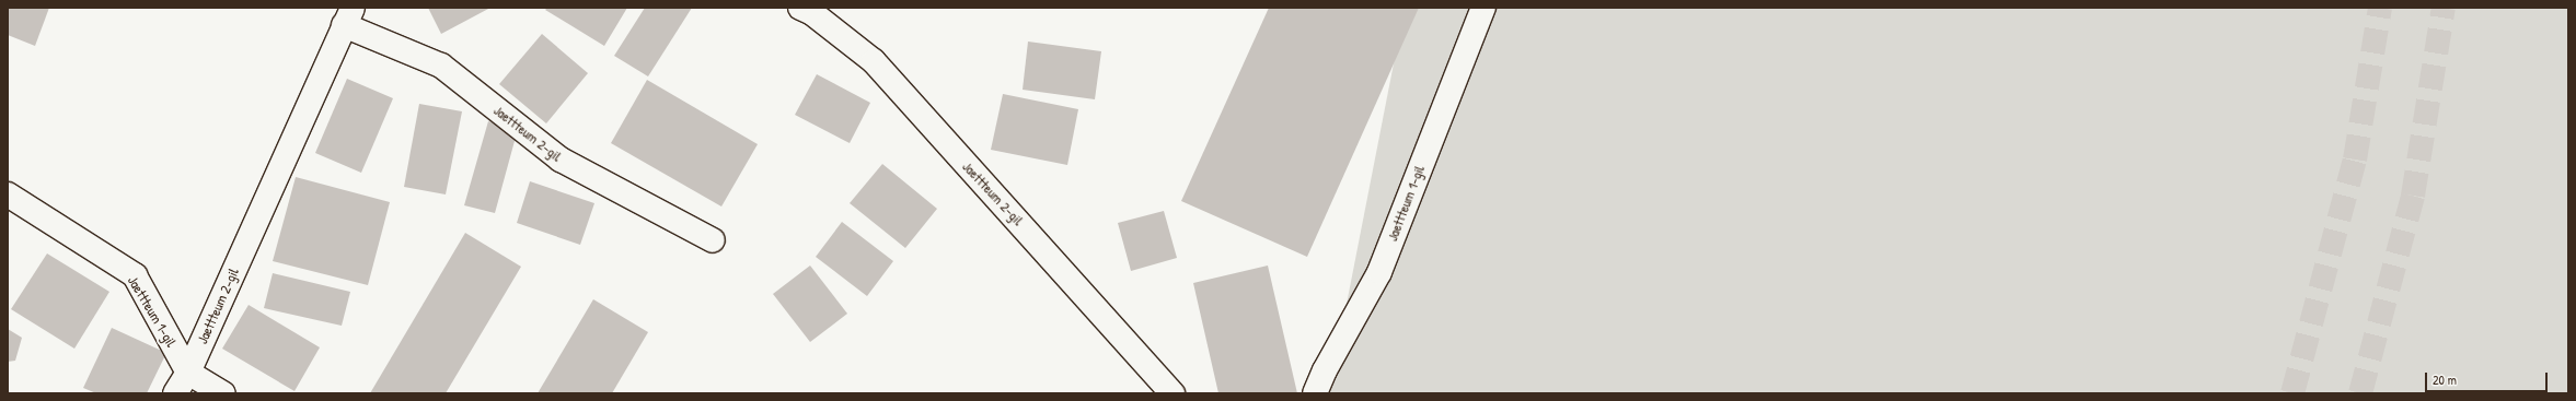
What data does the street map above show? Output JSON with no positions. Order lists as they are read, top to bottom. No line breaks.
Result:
{"streets":{"street":["Jaettteum 2-gil","Jaettteum 1-gil"]},"crossings":[["Jaettteum 2-gil","Jaettteum 1-gil"]],"scale_bar":"20 m"}
